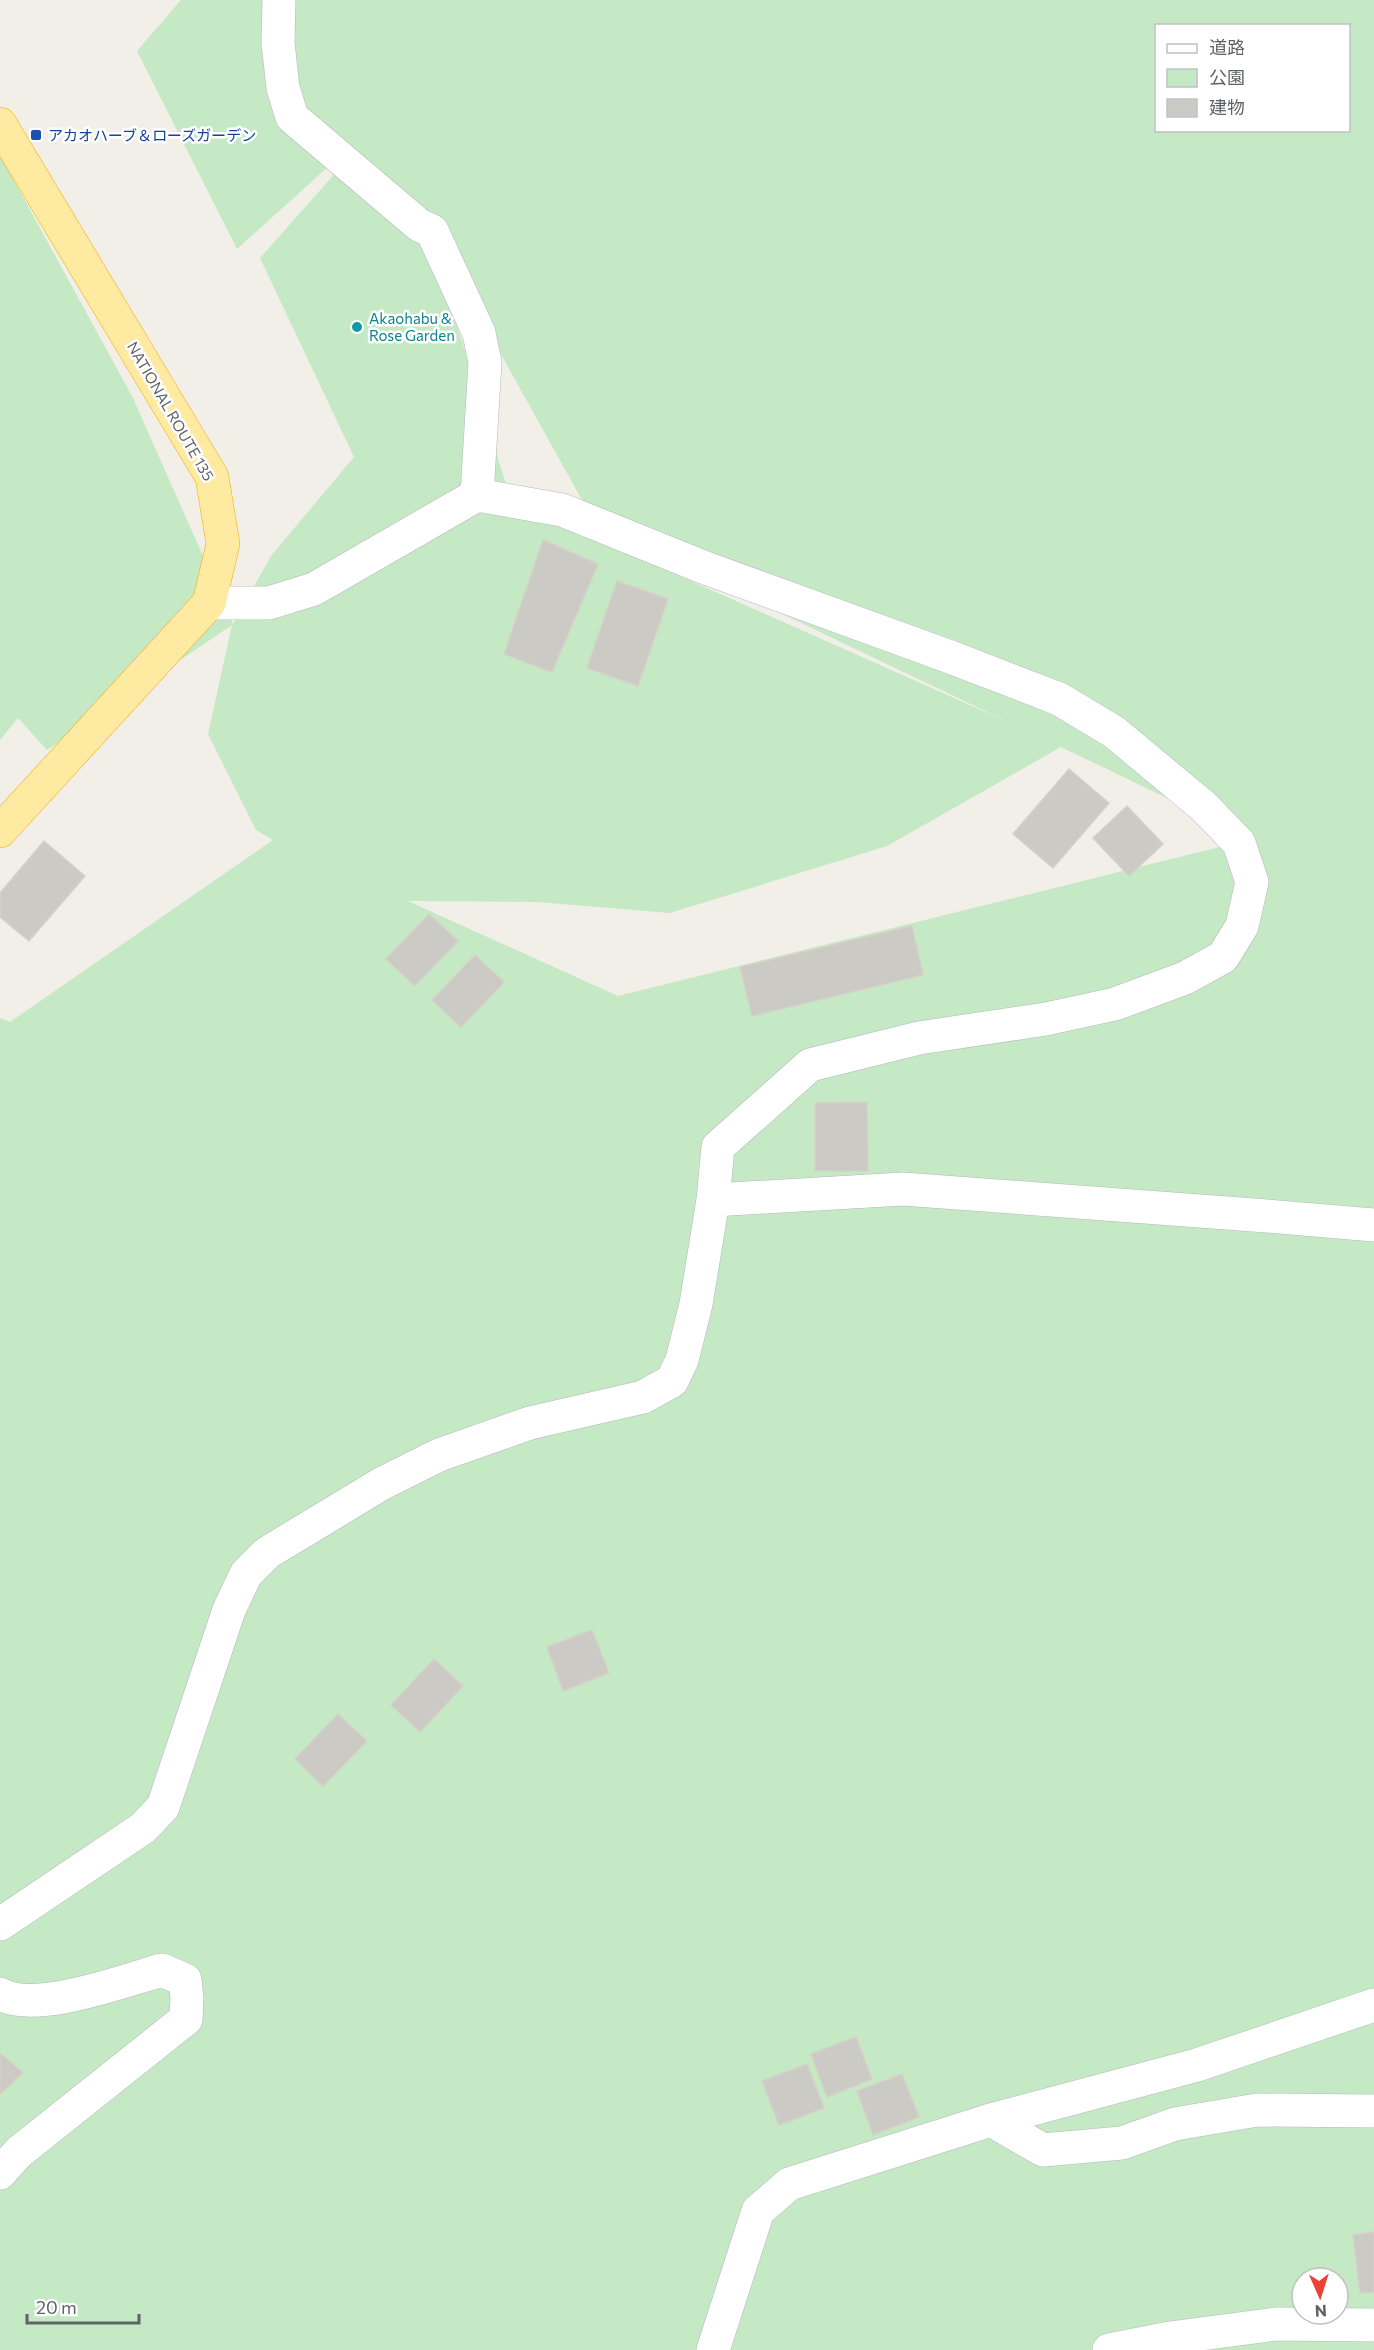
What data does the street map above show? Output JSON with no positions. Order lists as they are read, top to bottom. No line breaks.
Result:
{"streets":{"highway":["NATIONAL ROUTE 135"]},"places":{"transit":["アカオハーブ＆ローズガーデン"],"other":["Akaohabu & Rose Garden"]},"legend":["道路","公園","建物"],"scale_bar":"20 m","north":"bottom"}
